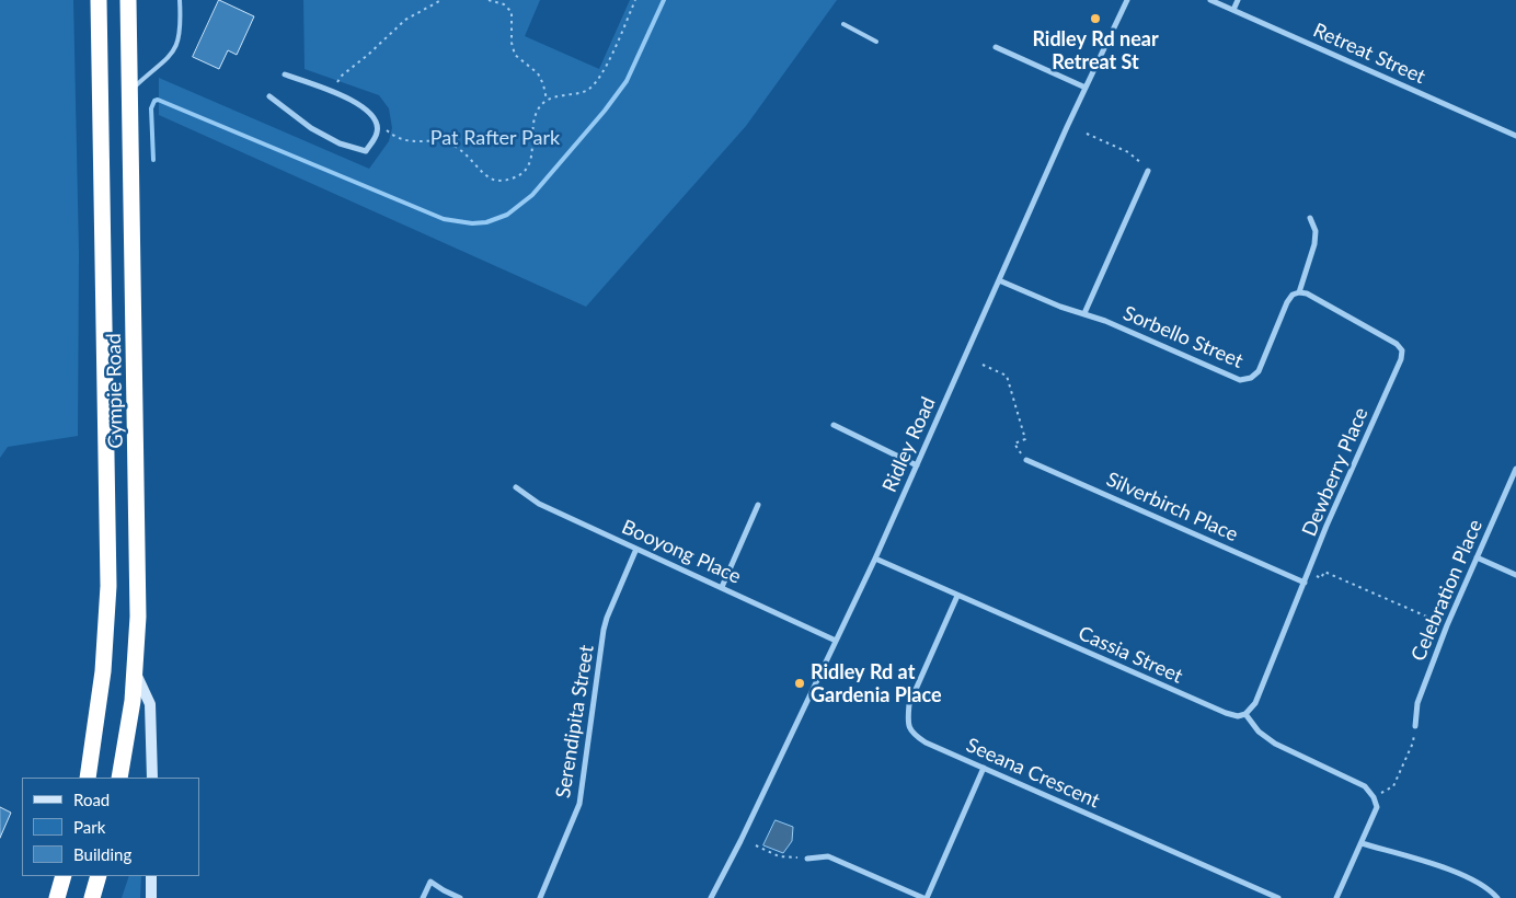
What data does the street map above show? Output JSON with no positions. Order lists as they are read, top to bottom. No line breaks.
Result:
{"streets":{"highway":["Gympie Road"],"street":["Retreat Street","Sorbello Street","Ridley Road","Dewberry Place","Silverbirch Place","Booyong Place","Celebration Place","Cassia Street","Serendipita Street","Seeana Crescent"]},"crossings":[["Sorbello Street","Ridley Road"],["Sorbello Street","Dewberry Place"],["Ridley Road","Booyong Place"],["Ridley Road","Cassia Street"],["Dewberry Place","Silverbirch Place"],["Dewberry Place","Cassia Street"],["Booyong Place","Serendipita Street"],["Cassia Street","Seeana Crescent"]],"parks":["Pat Rafter Park"],"places":["Ridley Rd near Retreat St","Ridley Rd at Gardenia Place"],"legend":["Road","Park","Building"]}
